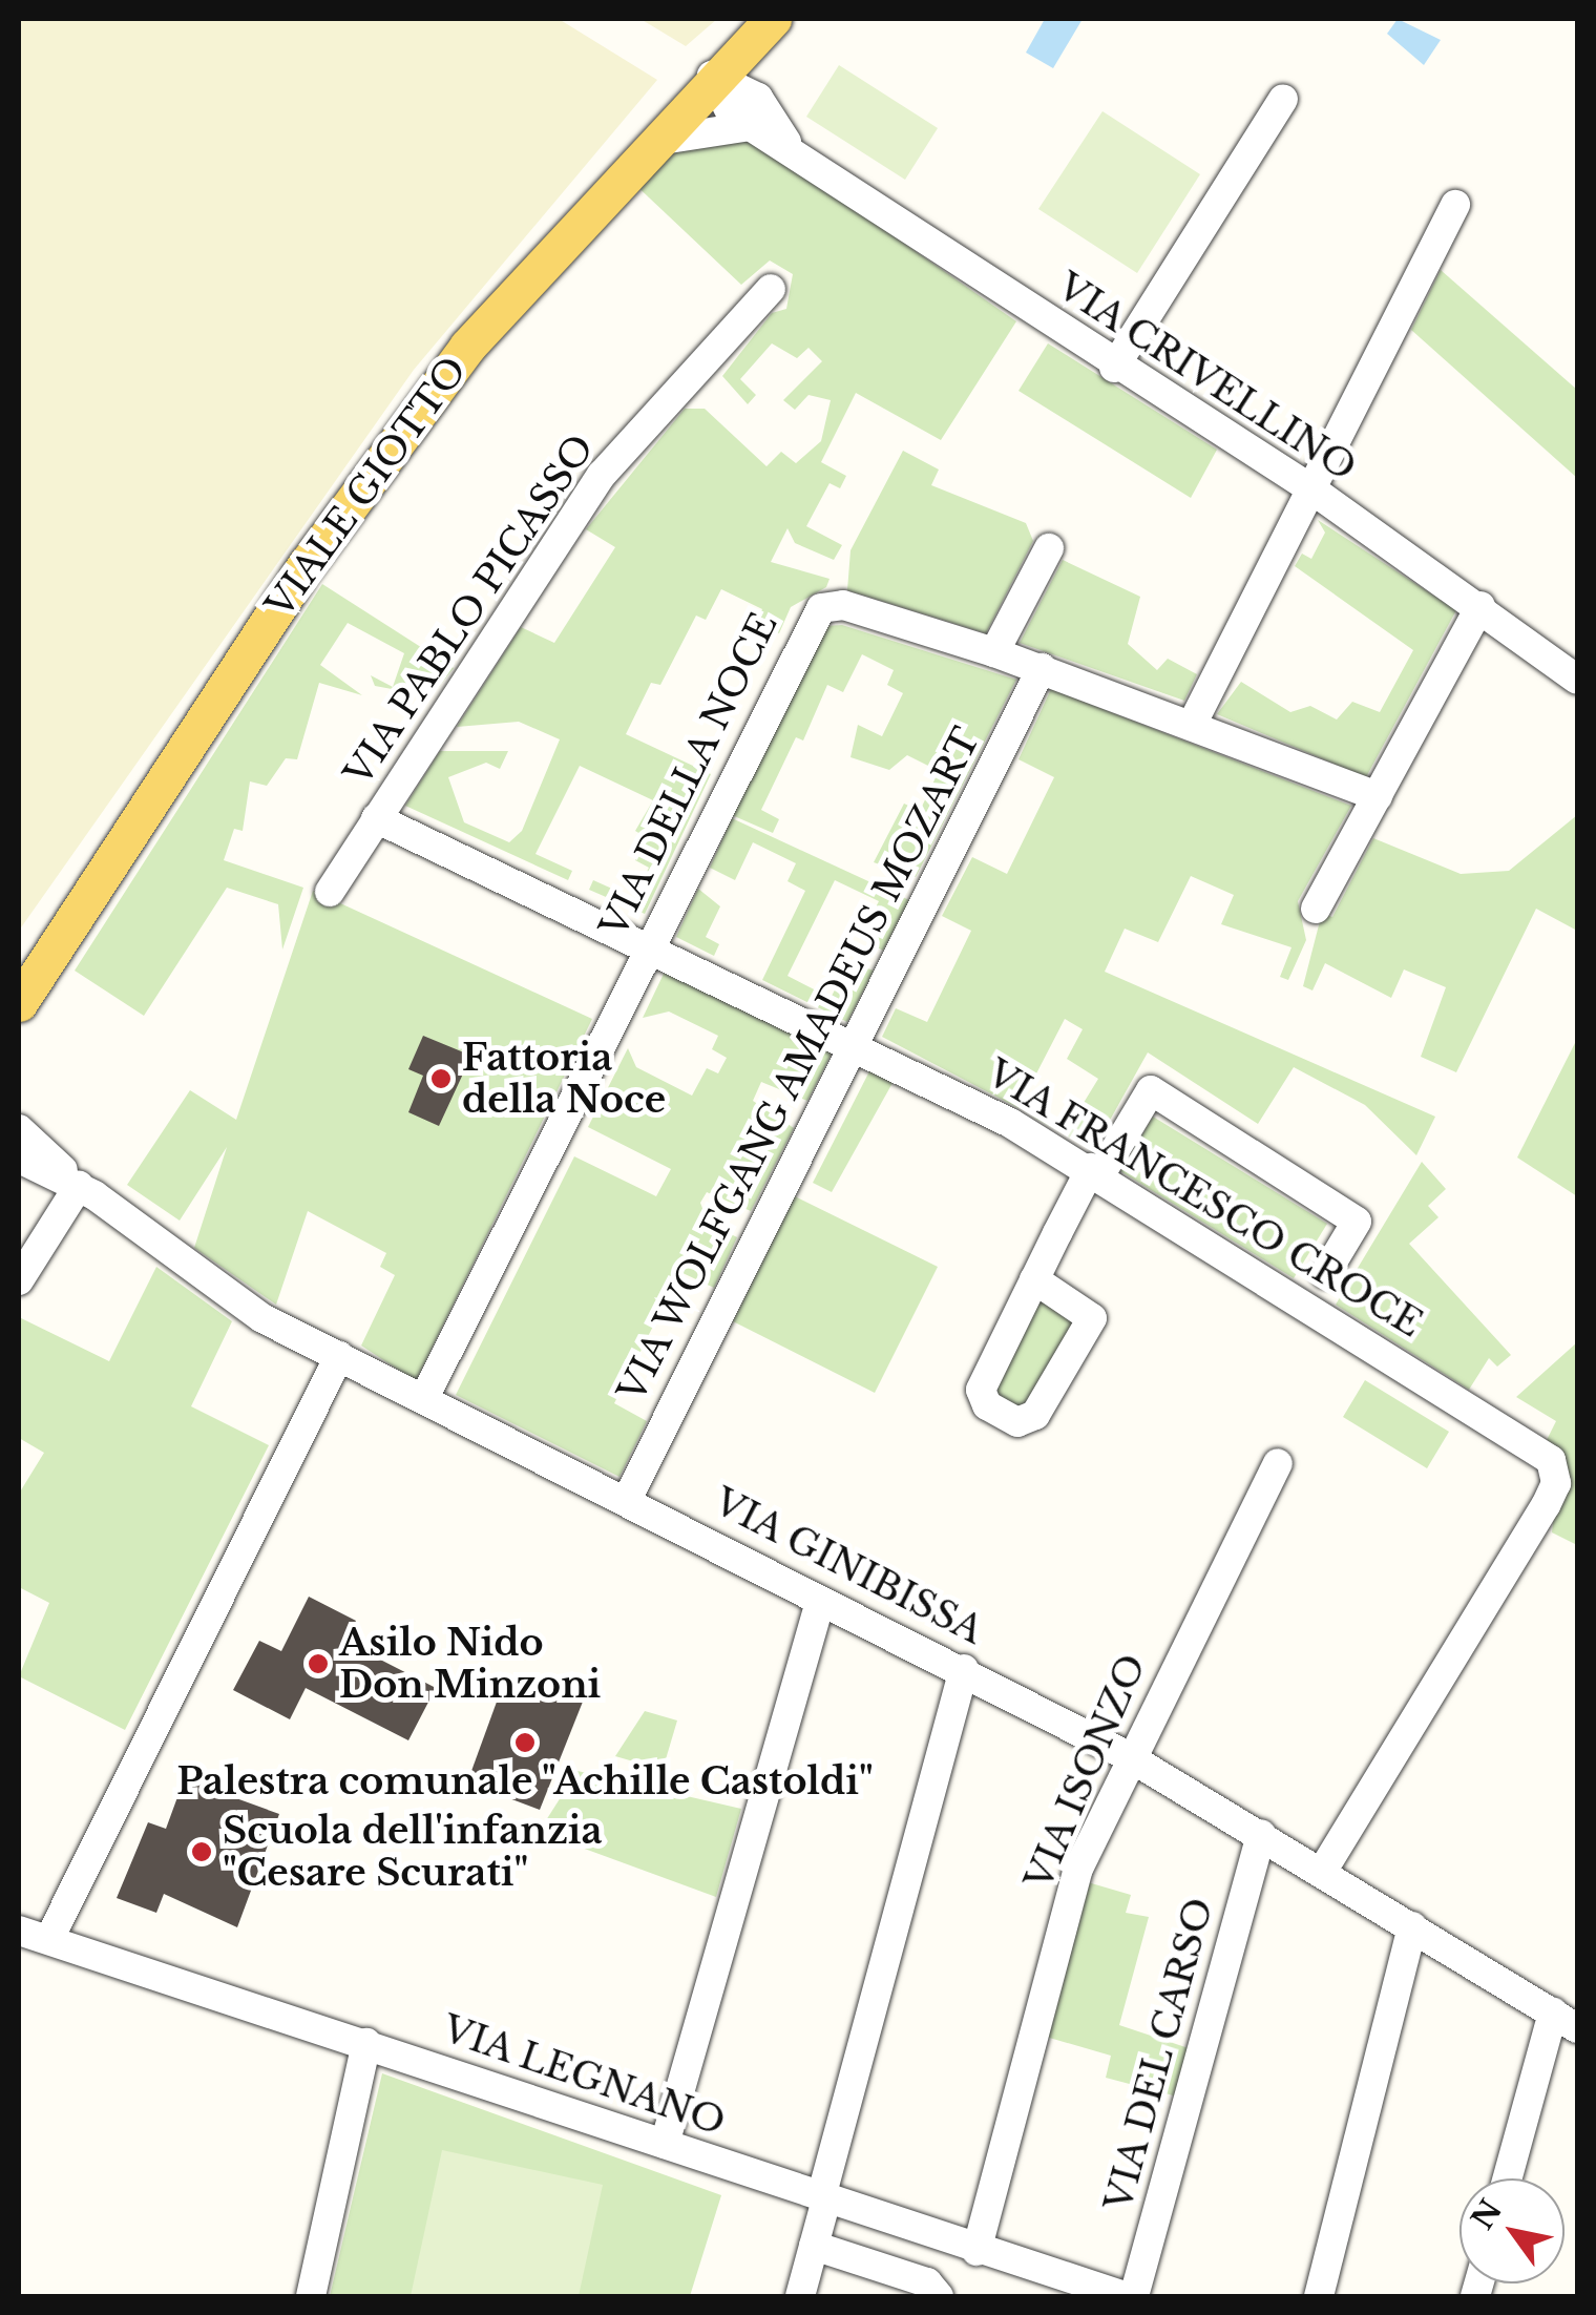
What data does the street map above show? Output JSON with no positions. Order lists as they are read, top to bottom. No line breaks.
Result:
{"streets":{"main road":["VIALE GIOTTO"],"street":["VIA CRIVELLINO","VIA PABLO PICASSO","VIA DELLA NOCE","VIA WOLFGANG AMADEUS MOZART","VIA FRANCESCO CROCE","VIA GINIBISSA","VIA ISONZO","VIA DEL CARSO","VIA LEGNANO"]},"crossings":[["VIA CRIVELLINO","VIALE GIOTTO"],["VIA PABLO PICASSO","VIA FRANCESCO CROCE"],["VIA DELLA NOCE","VIA WOLFGANG AMADEUS MOZART"],["VIA DELLA NOCE","VIA FRANCESCO CROCE"],["VIA DELLA NOCE","VIA GINIBISSA"],["VIA WOLFGANG AMADEUS MOZART","VIA FRANCESCO CROCE"],["VIA WOLFGANG AMADEUS MOZART","VIA GINIBISSA"],["VIA FRANCESCO CROCE","VIA GINIBISSA"],["VIA GINIBISSA","VIA ISONZO"],["VIA GINIBISSA","VIA DEL CARSO"],["VIA ISONZO","VIA LEGNANO"]],"places":["Fattoria della Noce","Asilo Nido Don Minzoni","Palestra comunale \"Achille Castoldi\"","Scuola dell'infanzia \"Cesare Scurati\""],"north":"top left"}
